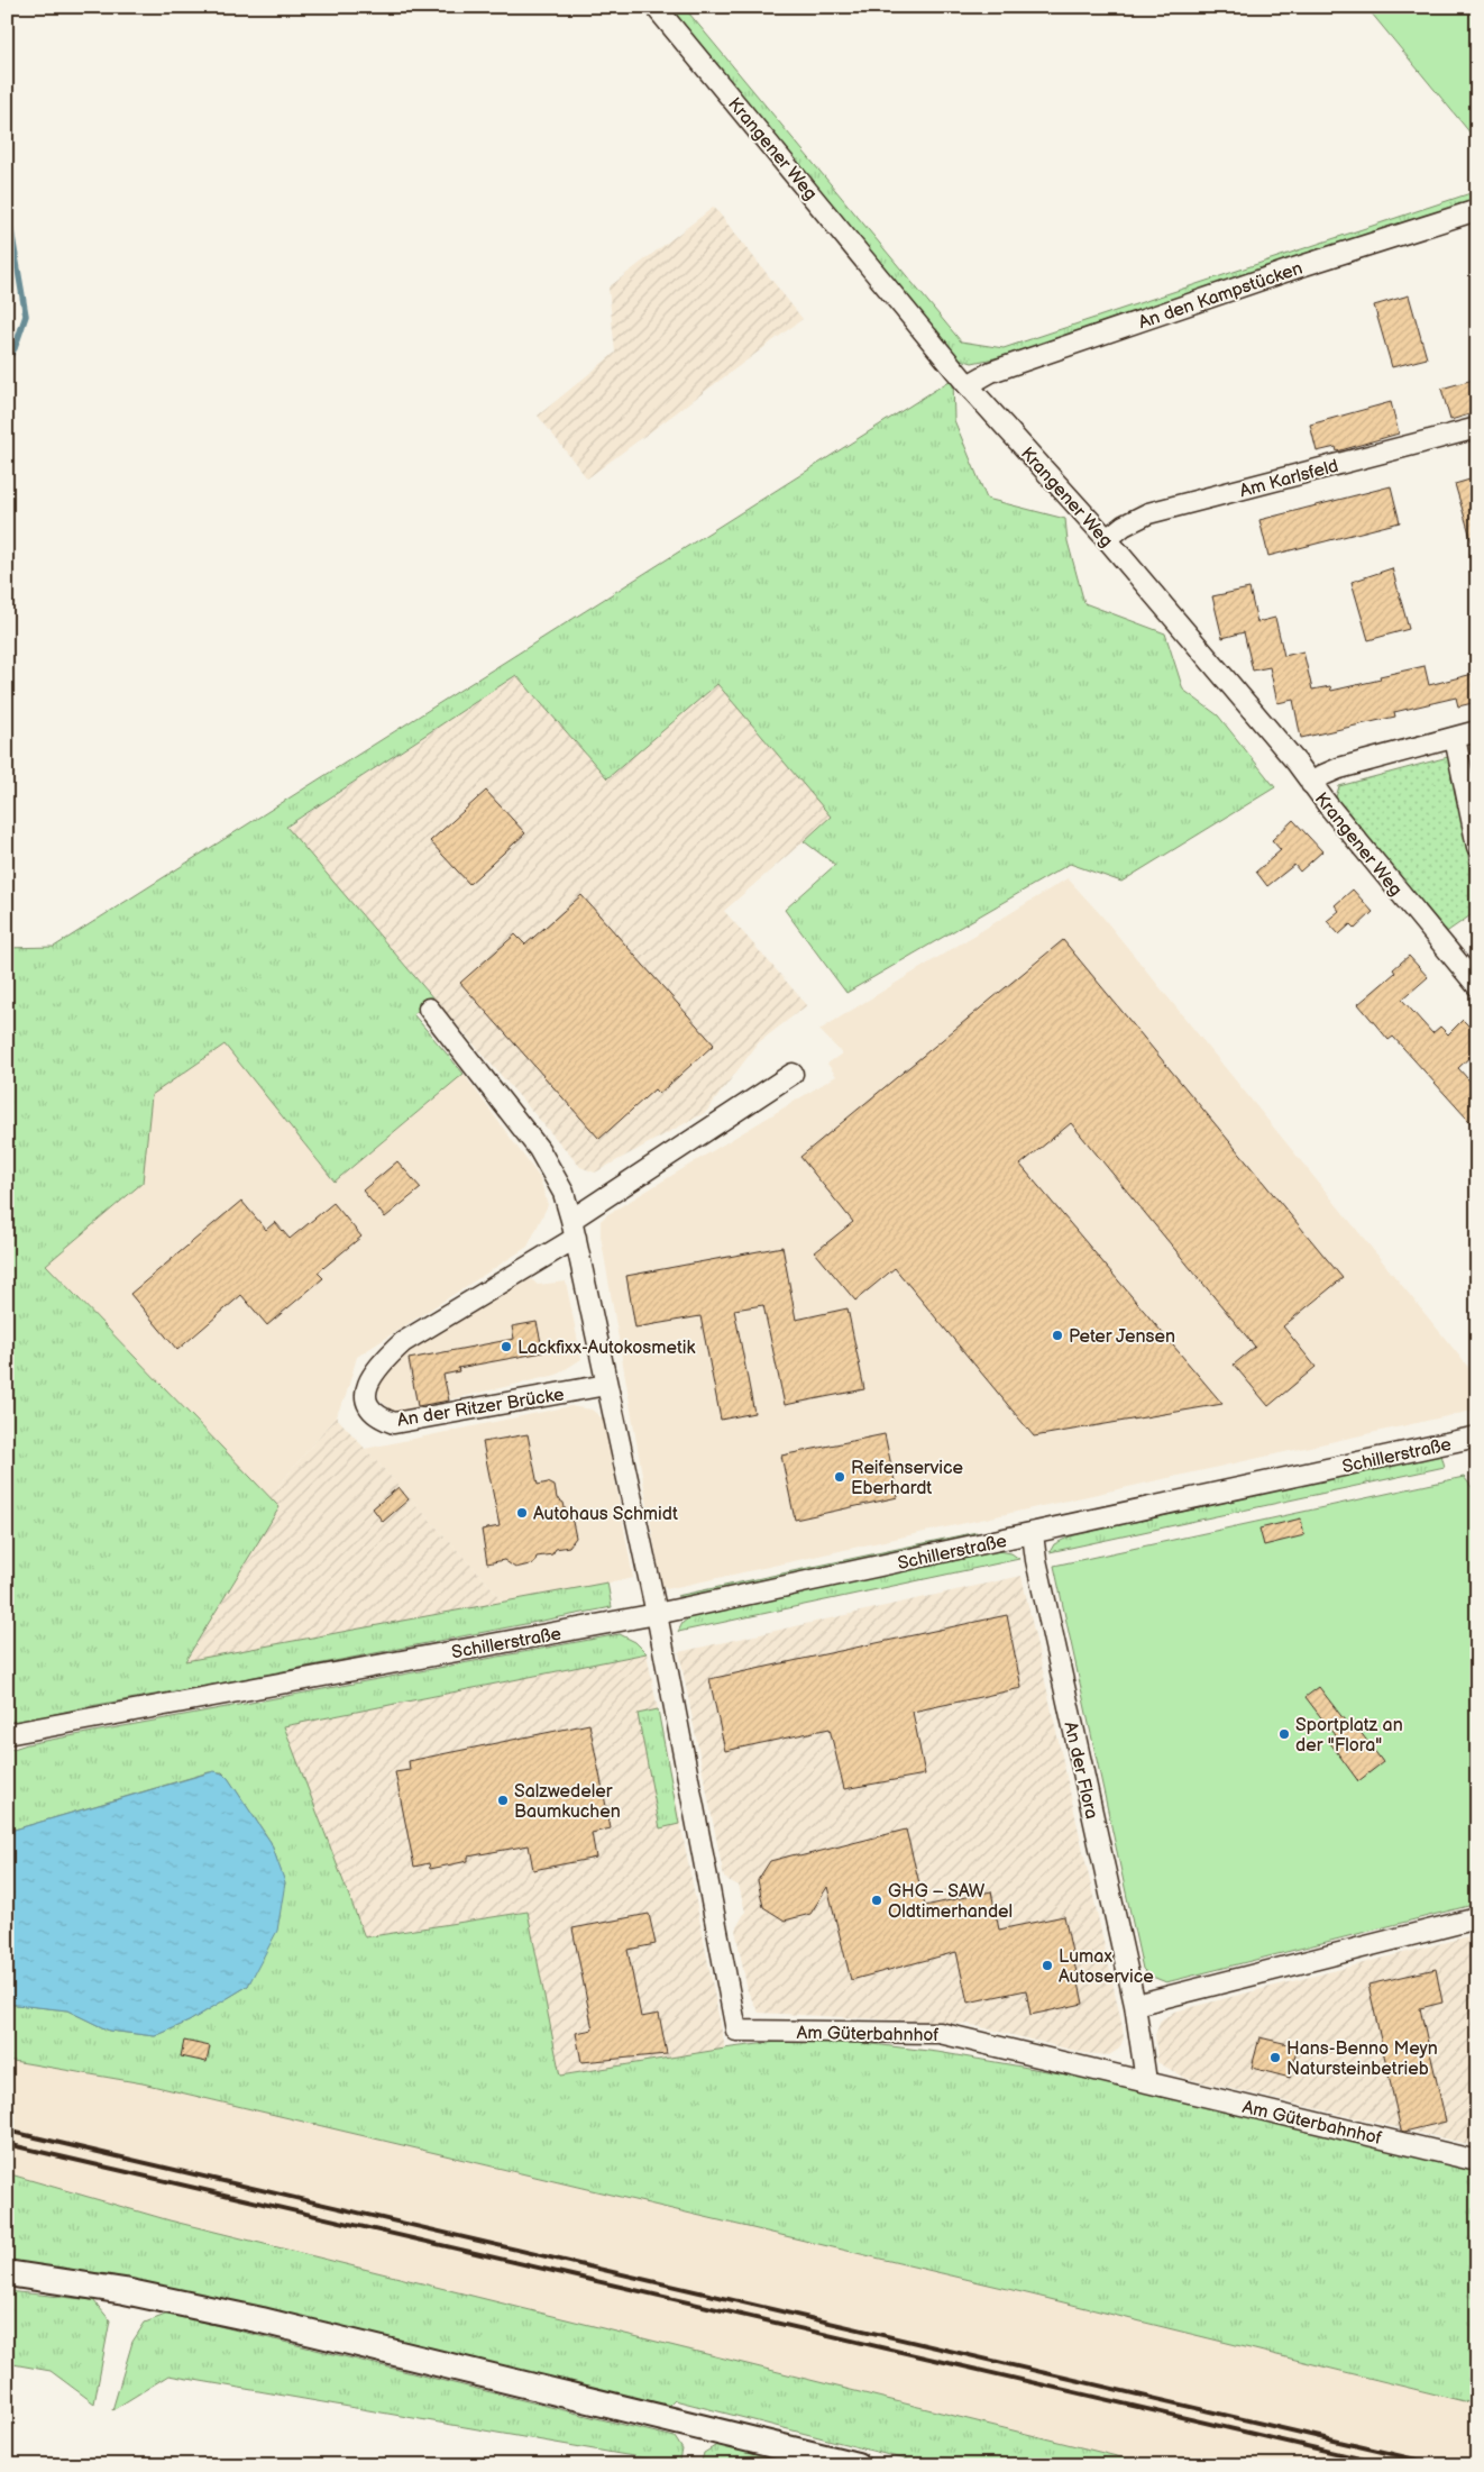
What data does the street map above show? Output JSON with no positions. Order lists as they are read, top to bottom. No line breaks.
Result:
{"streets":{"street":["Krangener Weg","An den Kampstücken","Am Karlsfeld","An der Ritzer Brücke","Schillerstraße","An der Flora","Am Güterbahnhof"]},"crossings":[["Krangener Weg","An den Kampstücken"],["Krangener Weg","Am Karlsfeld"],["Schillerstraße","An der Flora"],["Schillerstraße","Am Güterbahnhof"],["An der Flora","Am Güterbahnhof"]],"places":["Peter Jensen","Lackfixx-Autokosmetik","Reifenservice Eberhardt","Autohaus Schmidt","Sportplatz an der \"Flora\"","Salzwedeler Baumkuchen","GHG – SAW Oldtimerhandel","Lumax Autoservice","Hans-Benno Meyn Natursteinbetrieb"]}
